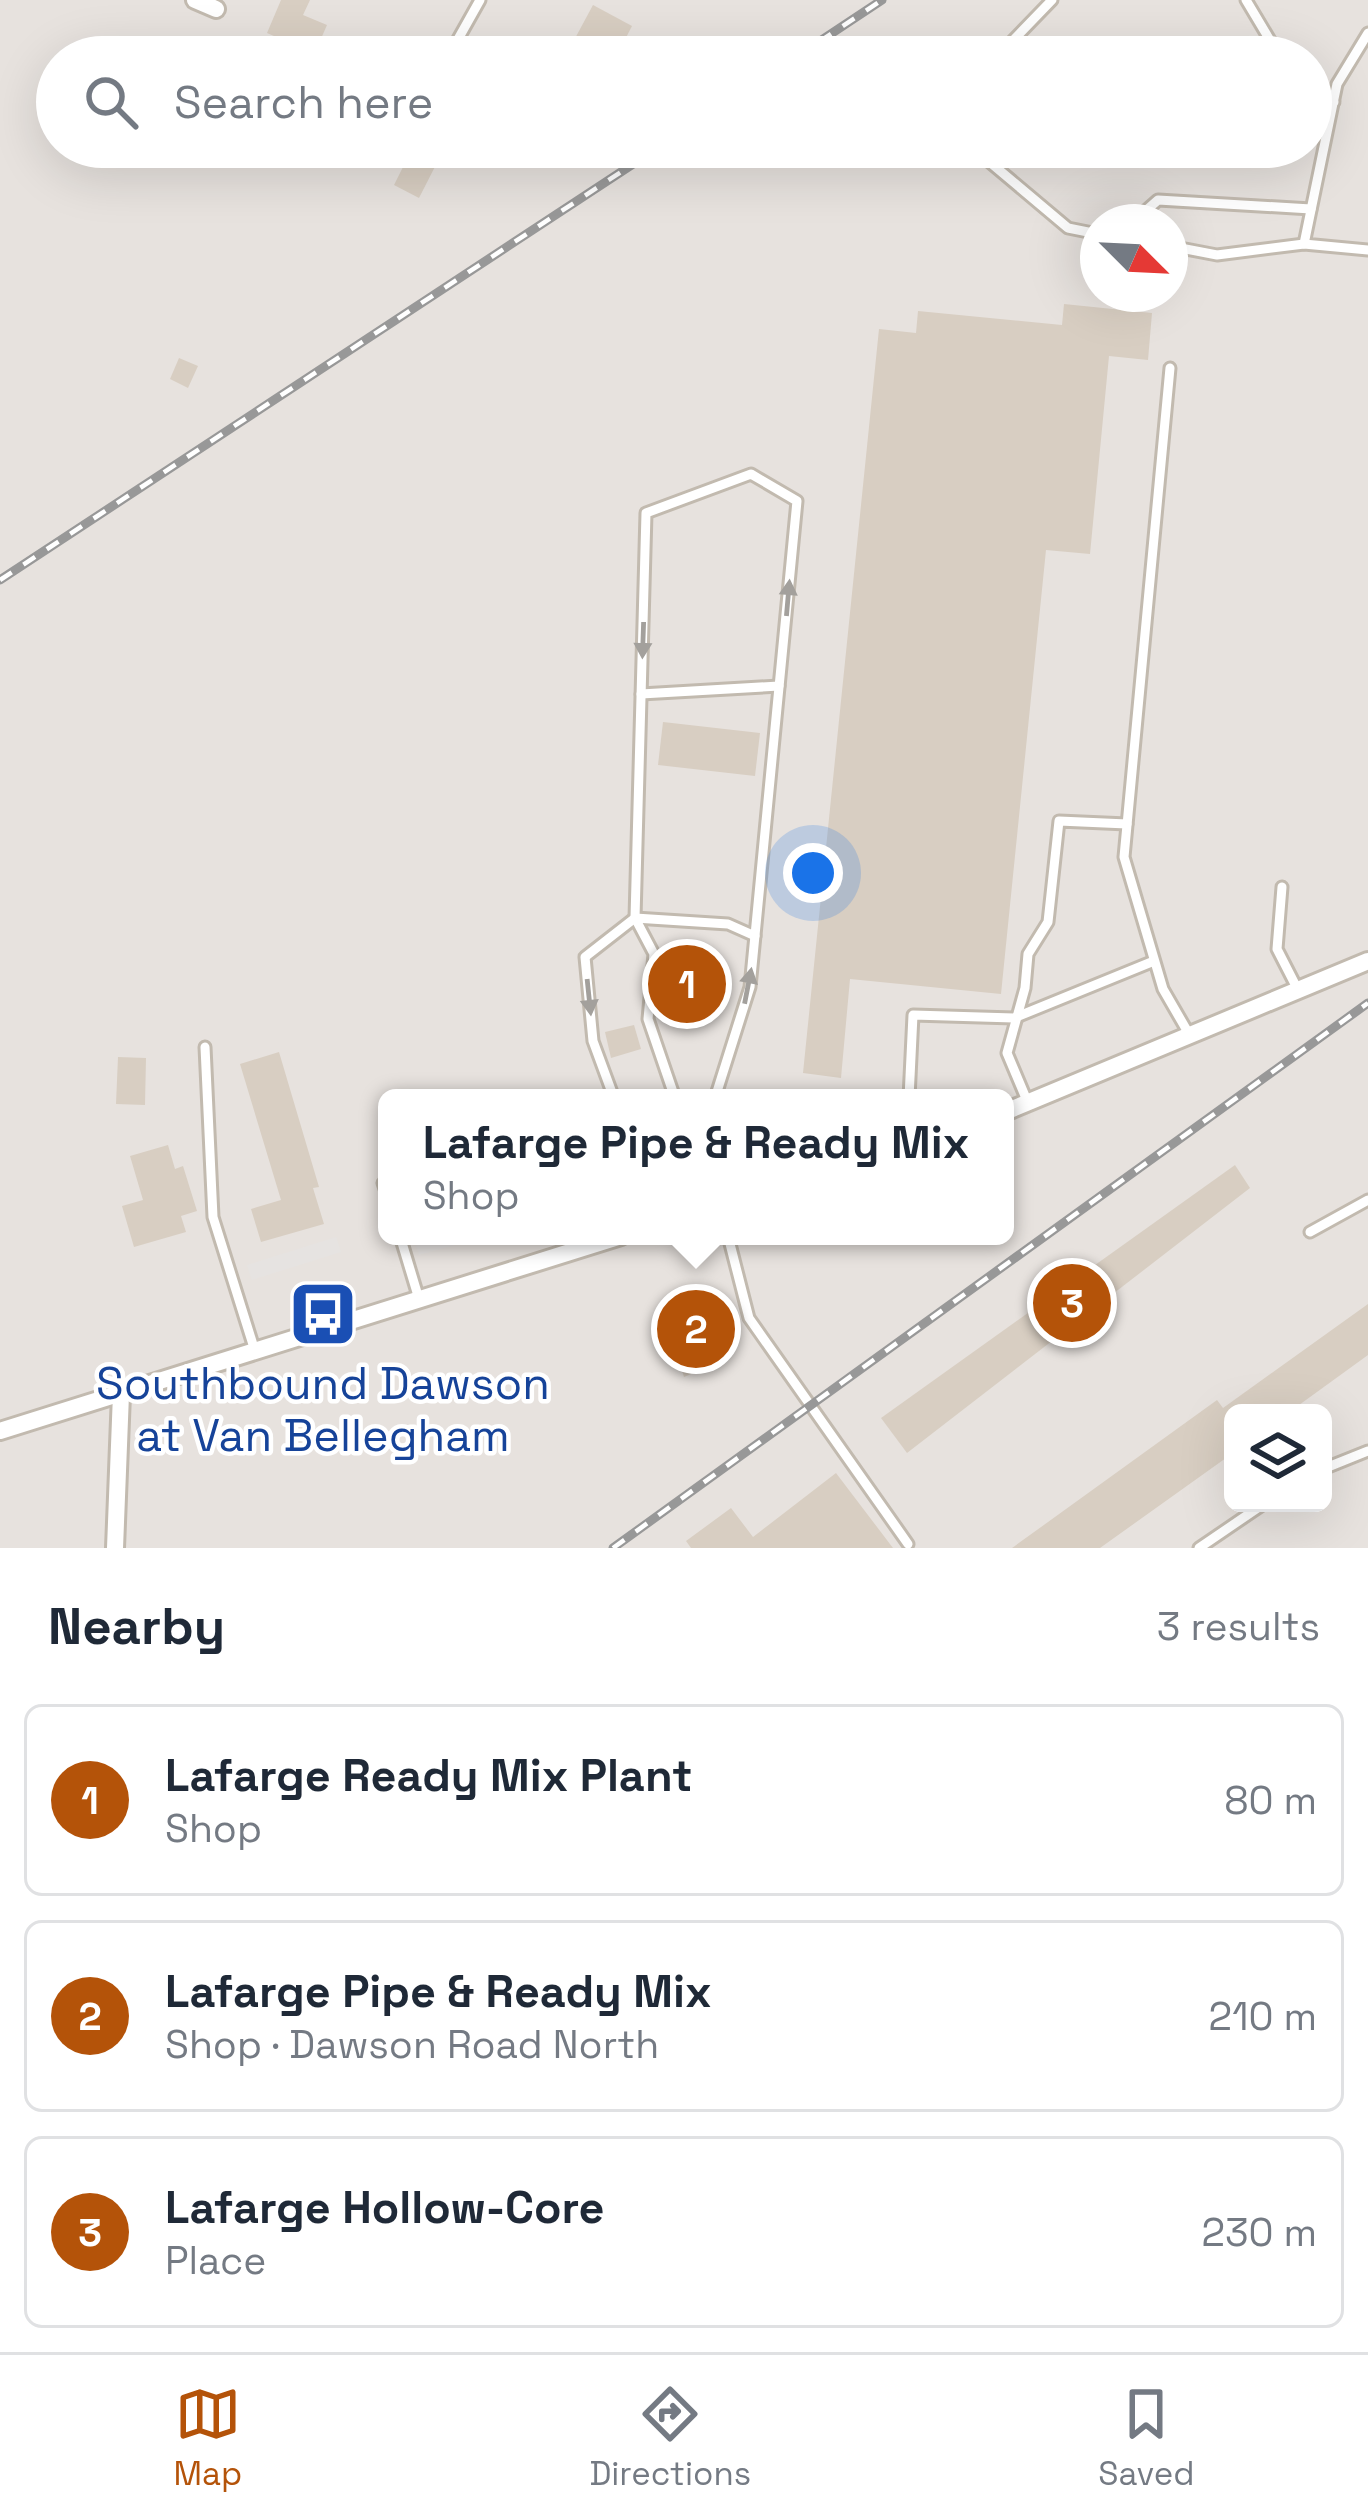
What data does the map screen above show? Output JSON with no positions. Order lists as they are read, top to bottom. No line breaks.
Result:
{"places":{"bus stop":["Southbound Dawson at Van Bellegham"]},"north":"bottom right","page":{"search":"Search here","pins":["1","3","2"],"popup":["Lafarge Pipe & Ready Mix","Shop"],"heading":["Nearby","3 results"],"list":[{"mark":"1","name":"Lafarge Ready Mix Plant","note":"Shop","value":"80 m"},{"mark":"2","name":"Lafarge Pipe & Ready Mix","note":"Shop · Dawson Road North","value":"210 m"},{"mark":"3","name":"Lafarge Hollow-Core","note":"Place","value":"230 m"}],"nav":["Map","Directions","Saved"]}}
